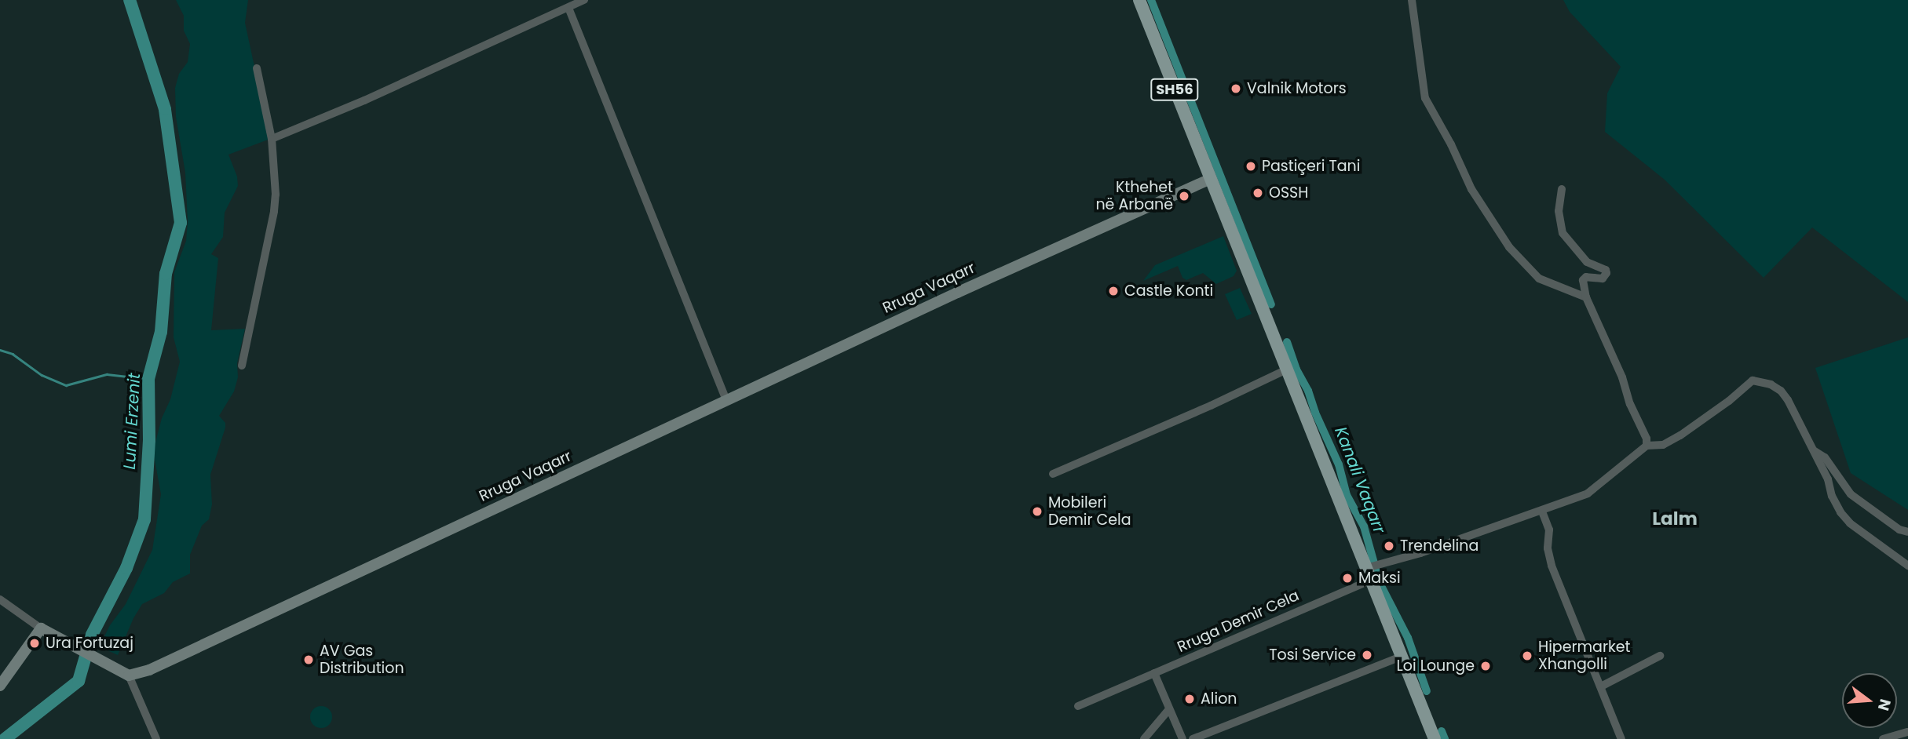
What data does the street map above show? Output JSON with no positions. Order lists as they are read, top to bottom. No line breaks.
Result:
{"streets":{"main road":["SH56","Rruga Vaqarr"],"street":["Rruga Demir Cela"]},"crossings":[["SH56","Rruga Vaqarr"],["SH56","Rruga Demir Cela"]],"districts":["Lalm"],"water":["Lumi Erzenit","Kanali Vaqarr"],"places":["Valnik Motors","Pastiçeri Tani","OSSH","Kthehet në Arbanë","Castle Konti","Mobileri Demir Cela","Trendelina","Maksi","Ura Fortuzaj","Tosi Service","Hipermarket Xhangolli","AV Gas Distribution","Loi Lounge","Alion"],"north":"right"}
